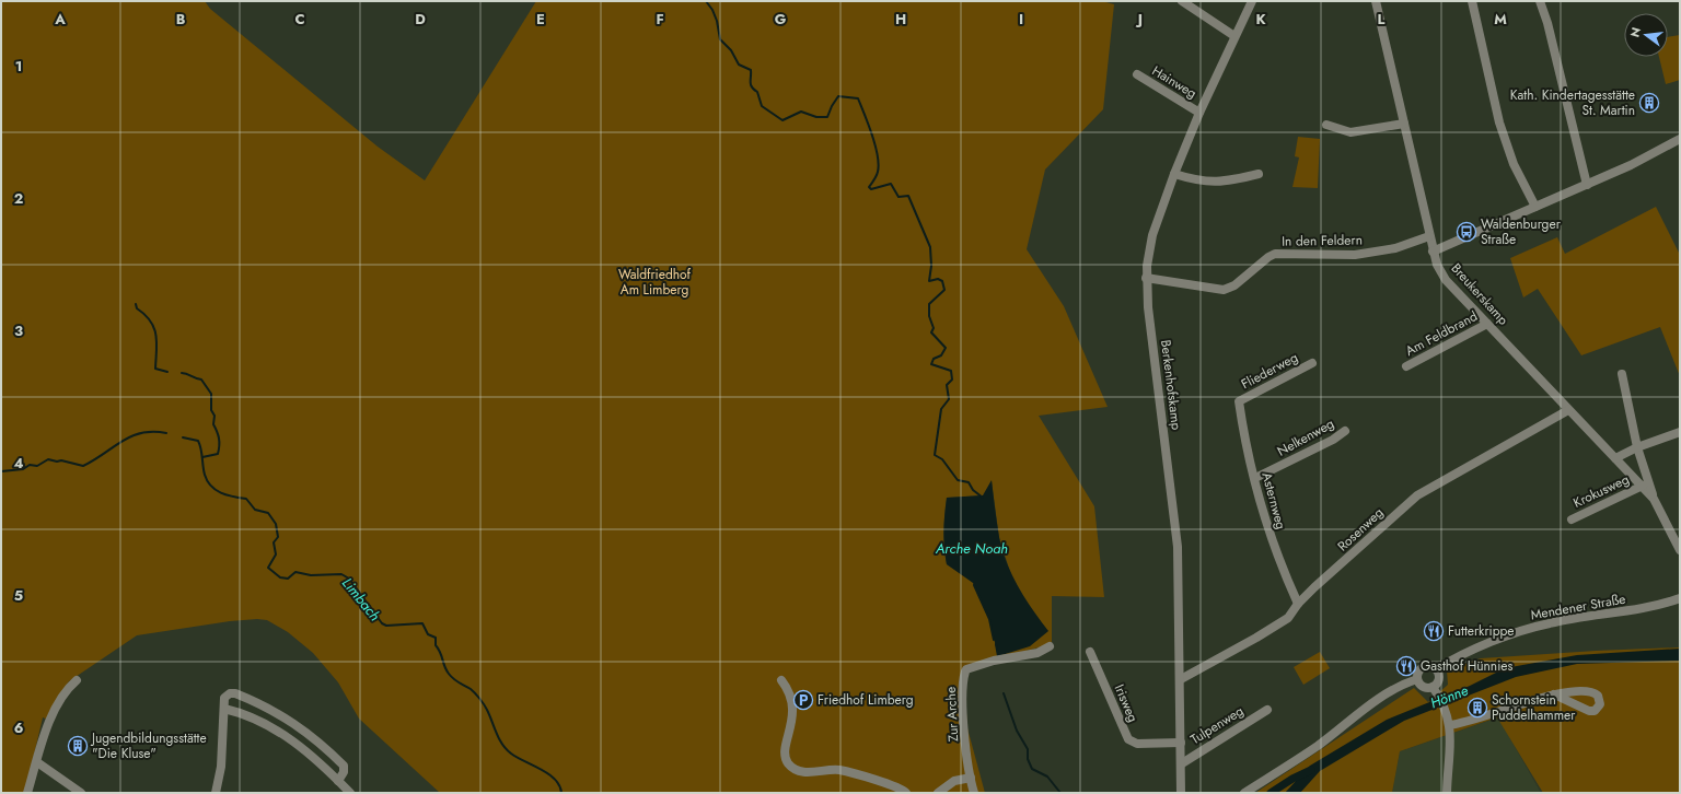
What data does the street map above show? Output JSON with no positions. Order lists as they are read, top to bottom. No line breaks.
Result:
{"streets":{"street":["Hainweg","In den Feldern","Breukerskamp","Am Feldbrand","Fliederweg","Berkenhofskamp","Nelkenweg","Krokusweg","Asternweg","Rosenweg","Mendener Straße","Irisweg","Zur Arche","Tulpenweg"]},"crossings":[["Hainweg","Berkenhofskamp"],["In den Feldern","Breukerskamp"],["In den Feldern","Berkenhofskamp"],["Breukerskamp","Am Feldbrand"],["Breukerskamp","Krokusweg"],["Breukerskamp","Rosenweg"],["Fliederweg","Asternweg"],["Berkenhofskamp","Rosenweg"],["Berkenhofskamp","Irisweg"],["Berkenhofskamp","Tulpenweg"],["Nelkenweg","Asternweg"],["Asternweg","Rosenweg"]],"water":["Arche Noah","Limbach","Hönne"],"parks":["Waldfriedhof Am Limberg"],"places":{"building":["Kath. Kindertagesstätte St. Martin","Schornstein Puddelhammer","Jugendbildungsstätte \"Die Kluse\""],"bus stop":["Waldenburger Straße"],"restaurant":["Futterkrippe","Gasthof Hünnies"],"parking":["Friedhof Limberg"]},"north":"left","grid":{"columns":["A","B","C","D","E","F","G","H","I","J","K","L","M"],"rows":["1","2","3","4","5","6"]}}
